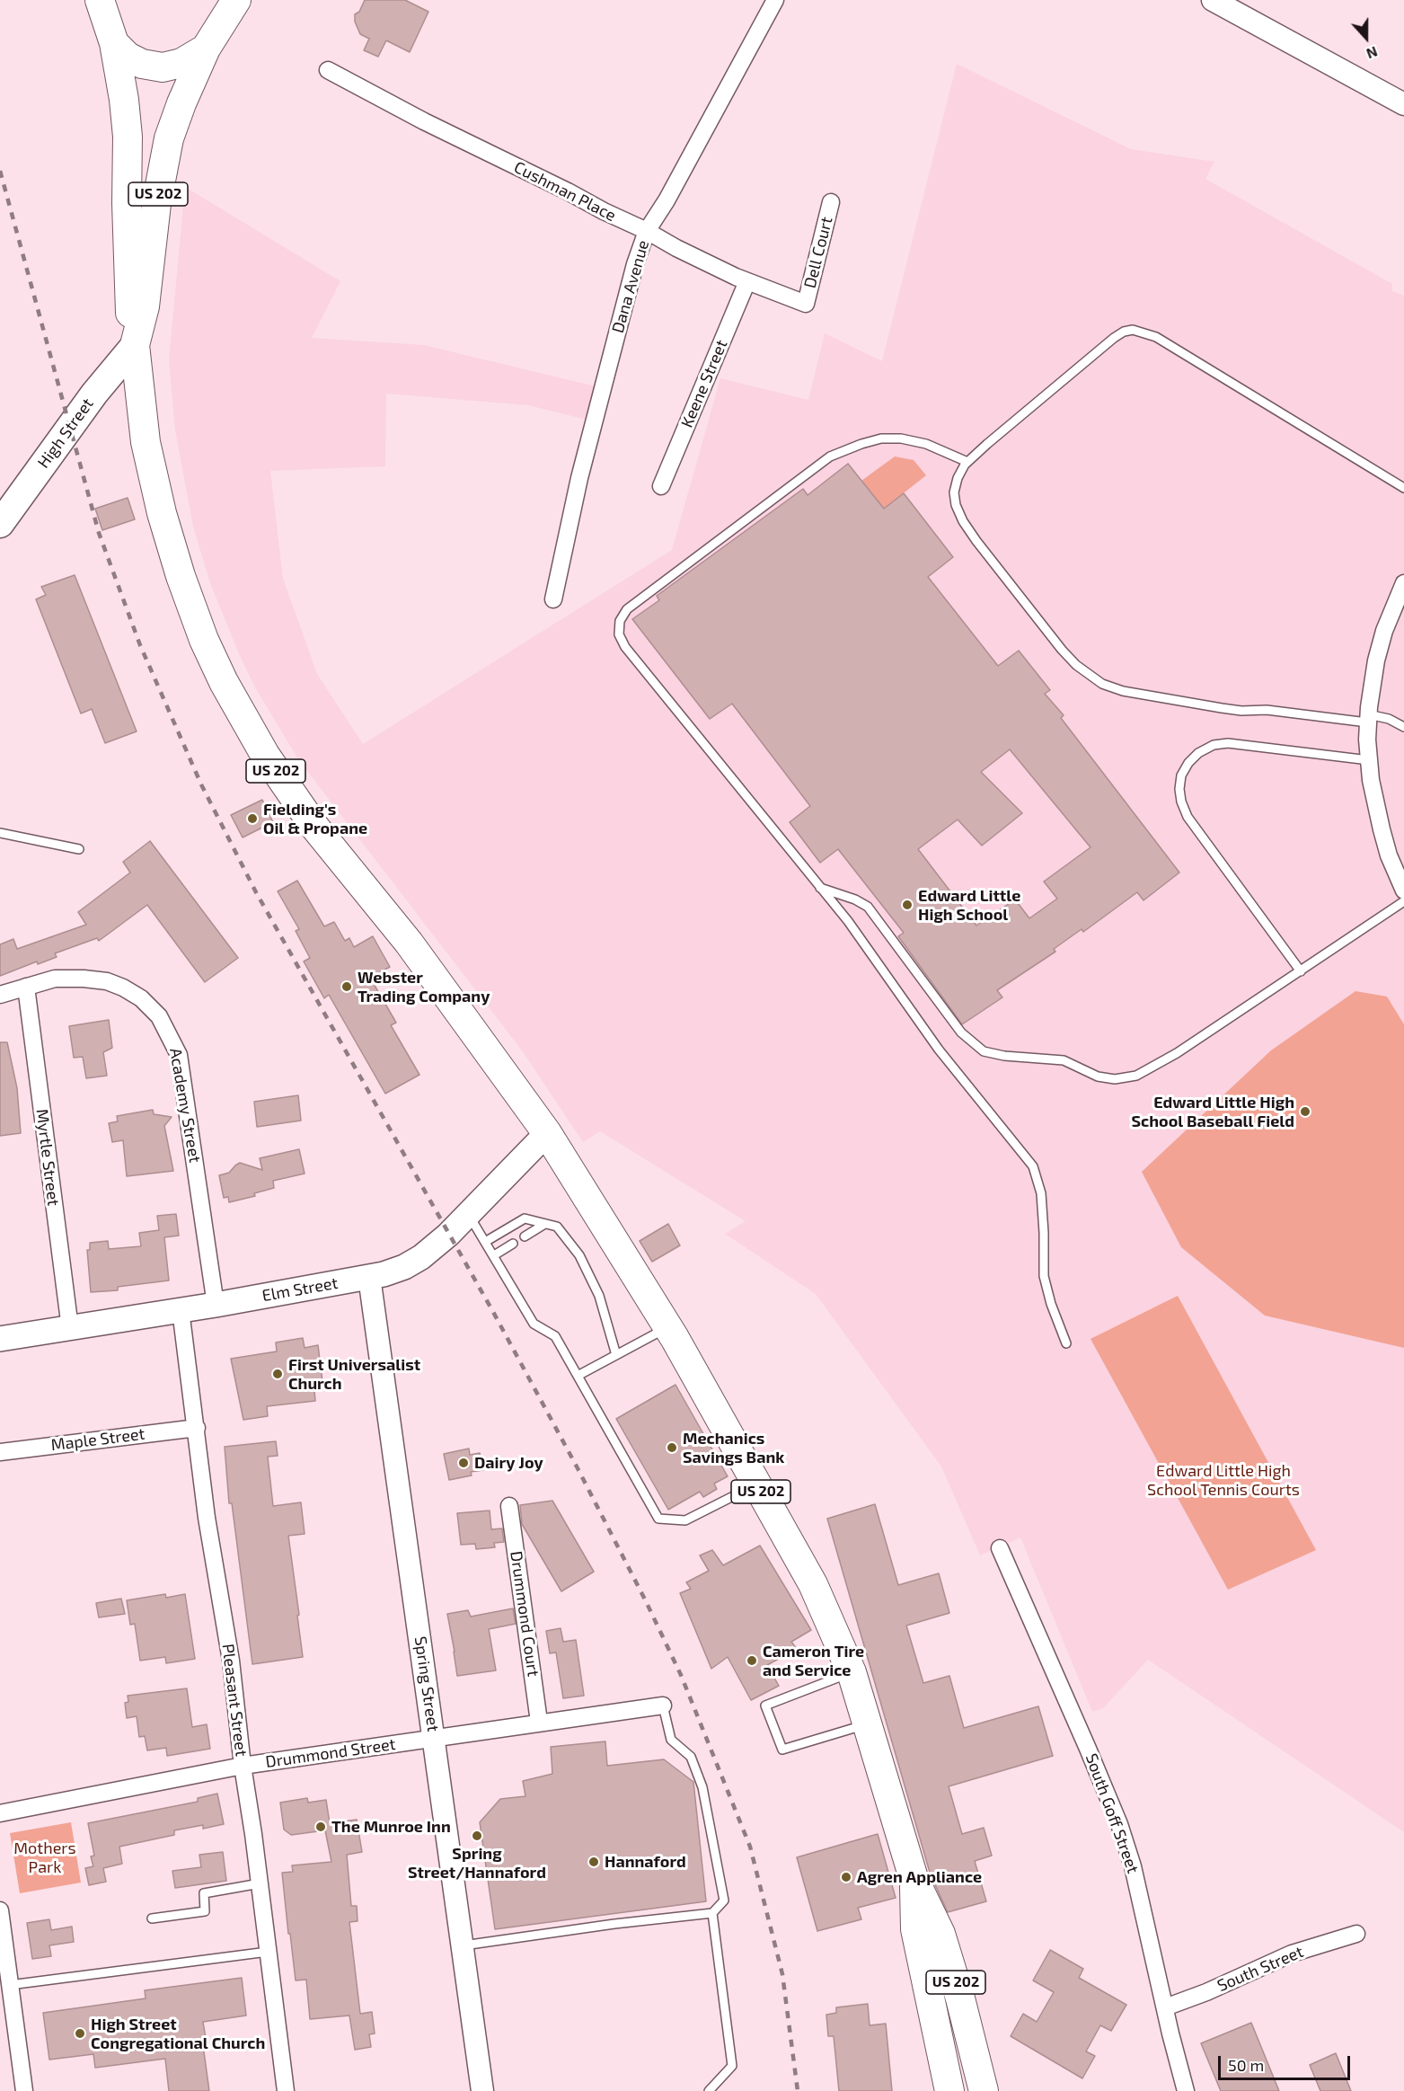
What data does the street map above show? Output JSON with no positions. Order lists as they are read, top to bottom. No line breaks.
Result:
{"streets":{"highway":["US 202"],"main road":["High Street","Elm Street"],"street":["Cushman Place","Dell Court","Dana Avenue","Keene Street","Academy Street","Myrtle Street","Maple Street","Drummond Court","Spring Street","Pleasant Street","Drummond Street","South Goff Street","South Street"]},"crossings":[["Cushman Place","Dell Court"],["Cushman Place","Dana Avenue"],["Cushman Place","Keene Street"],["US 202","High Street"],["US 202","Elm Street"],["Academy Street","Myrtle Street"],["Academy Street","Elm Street"],["Myrtle Street","Elm Street"],["Elm Street","Spring Street"],["Elm Street","Pleasant Street"],["Maple Street","Pleasant Street"],["Drummond Court","Drummond Street"],["Spring Street","Drummond Street"],["Pleasant Street","Drummond Street"],["South Goff Street","South Street"]],"parks":["Edward Little High School Tennis Courts","Mothers Park"],"places":["Fielding's Oil & Propane","Edward Little High School","Webster Trading Company","Edward Little High School Baseball Field","First Universalist Church","Mechanics Savings Bank","Dairy Joy","Cameron Tire and Service","The Munroe Inn","Spring Street/Hannaford","Hannaford","Agren Appliance","High Street Congregational Church"],"scale_bar":"50 m","north":"bottom"}
